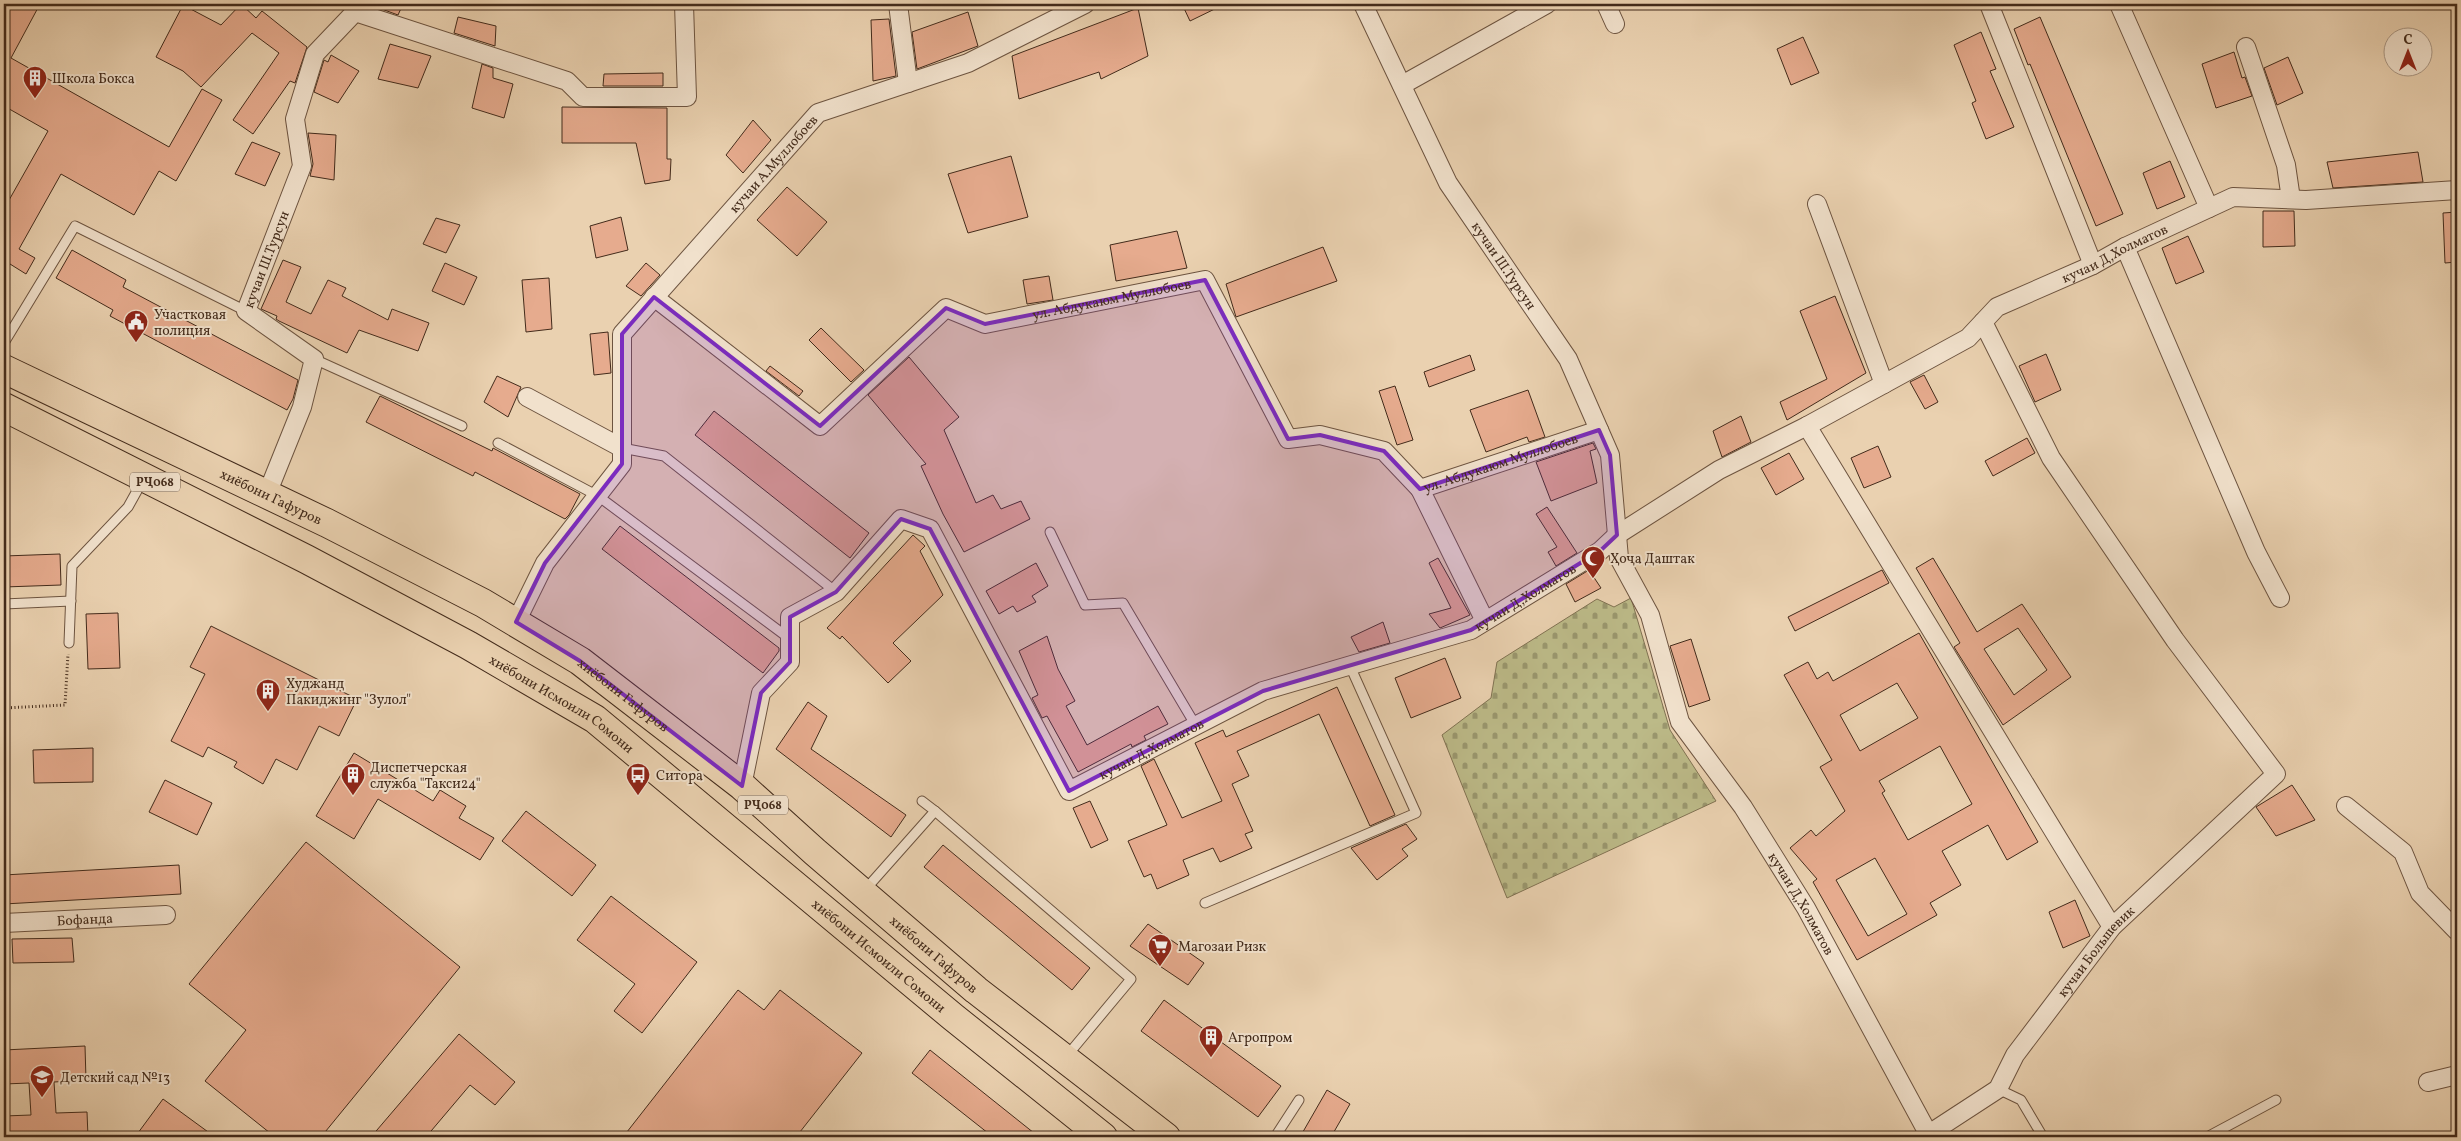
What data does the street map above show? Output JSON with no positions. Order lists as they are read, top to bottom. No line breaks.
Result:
{"streets":{"highway":["РҶ068","хиёбони Гафуров","хиёбони Исмоили Сомони"],"street":["кучаи А.Муллобоев","кучаи Д,Холматов","кучаи Ш.Турсун","ул. Абдукаюм Муллобоев","Бофанда","кучаи Большевик"]},"crossings":[["кучаи А.Муллобоев","ул. Абдукаюм Муллобоев"],["кучаи Д,Холматов","кучаи Ш.Турсун"],["кучаи Д,Холматов","кучаи Большевик"],["кучаи Ш.Турсун","ул. Абдукаюм Муллобоев"]],"places":{"building":["Школа Бокса","Худжанд Пакиджинг \"Зулол\"","Диспетчерская служба \"Такси24\"","Агропром"],"public building":["Участковая полиция"],"mosque":["Ҳоҷа Даштак"],"bus stop":["Ситора"],"supermarket":["Магозаи Ризк"],"school or university":["Детский сад №13"]},"north":"top"}
